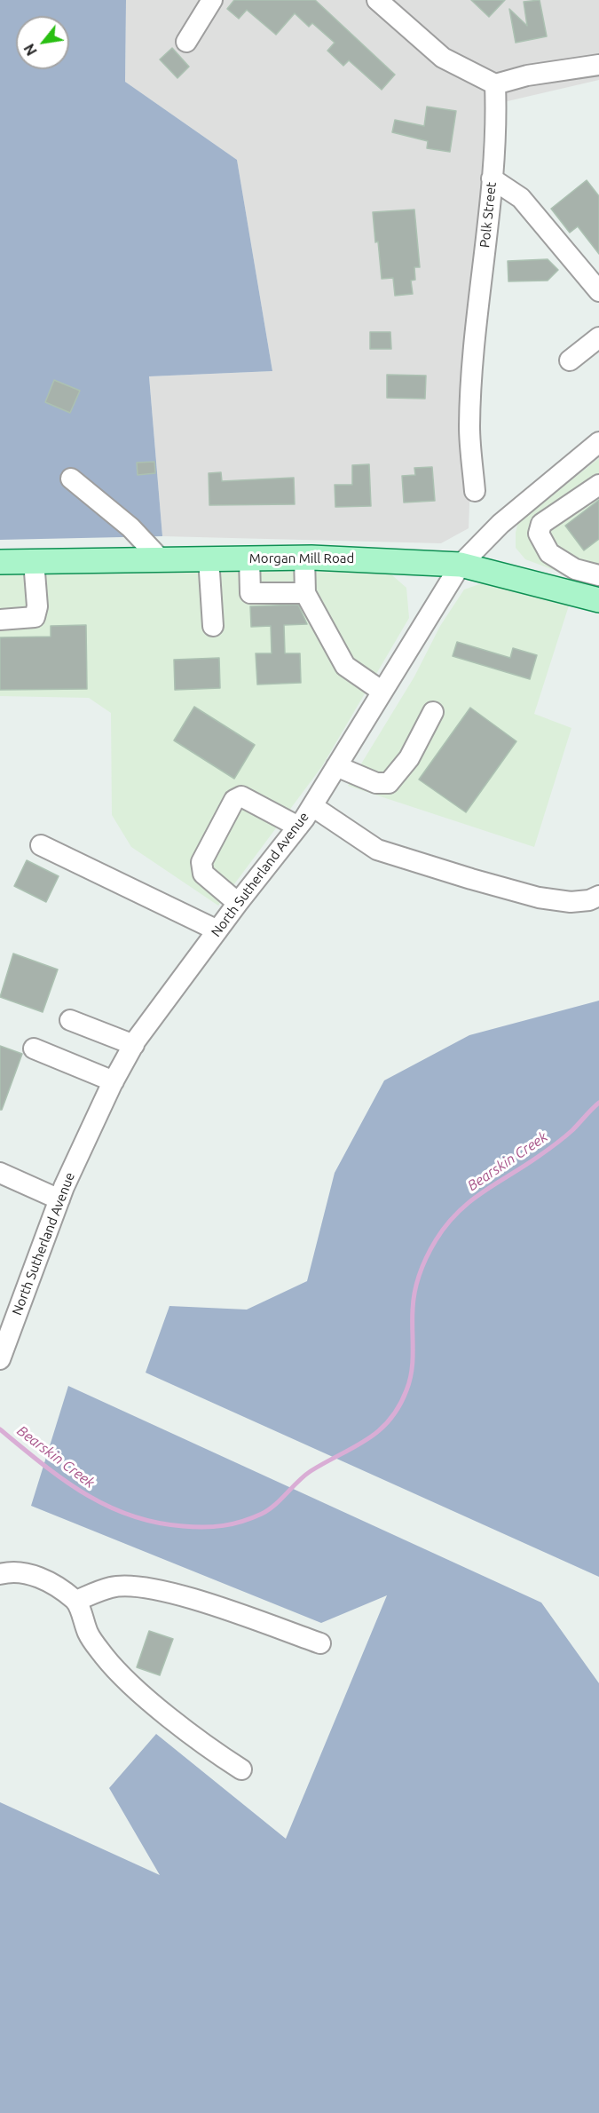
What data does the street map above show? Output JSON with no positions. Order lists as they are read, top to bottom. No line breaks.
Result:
{"streets":{"main road":["Morgan Mill Road"],"street":["Polk Street","North Sutherland Avenue"]},"crossings":[["Morgan Mill Road","North Sutherland Avenue"]],"water":["Bearskin Creek"],"north":"bottom left"}
